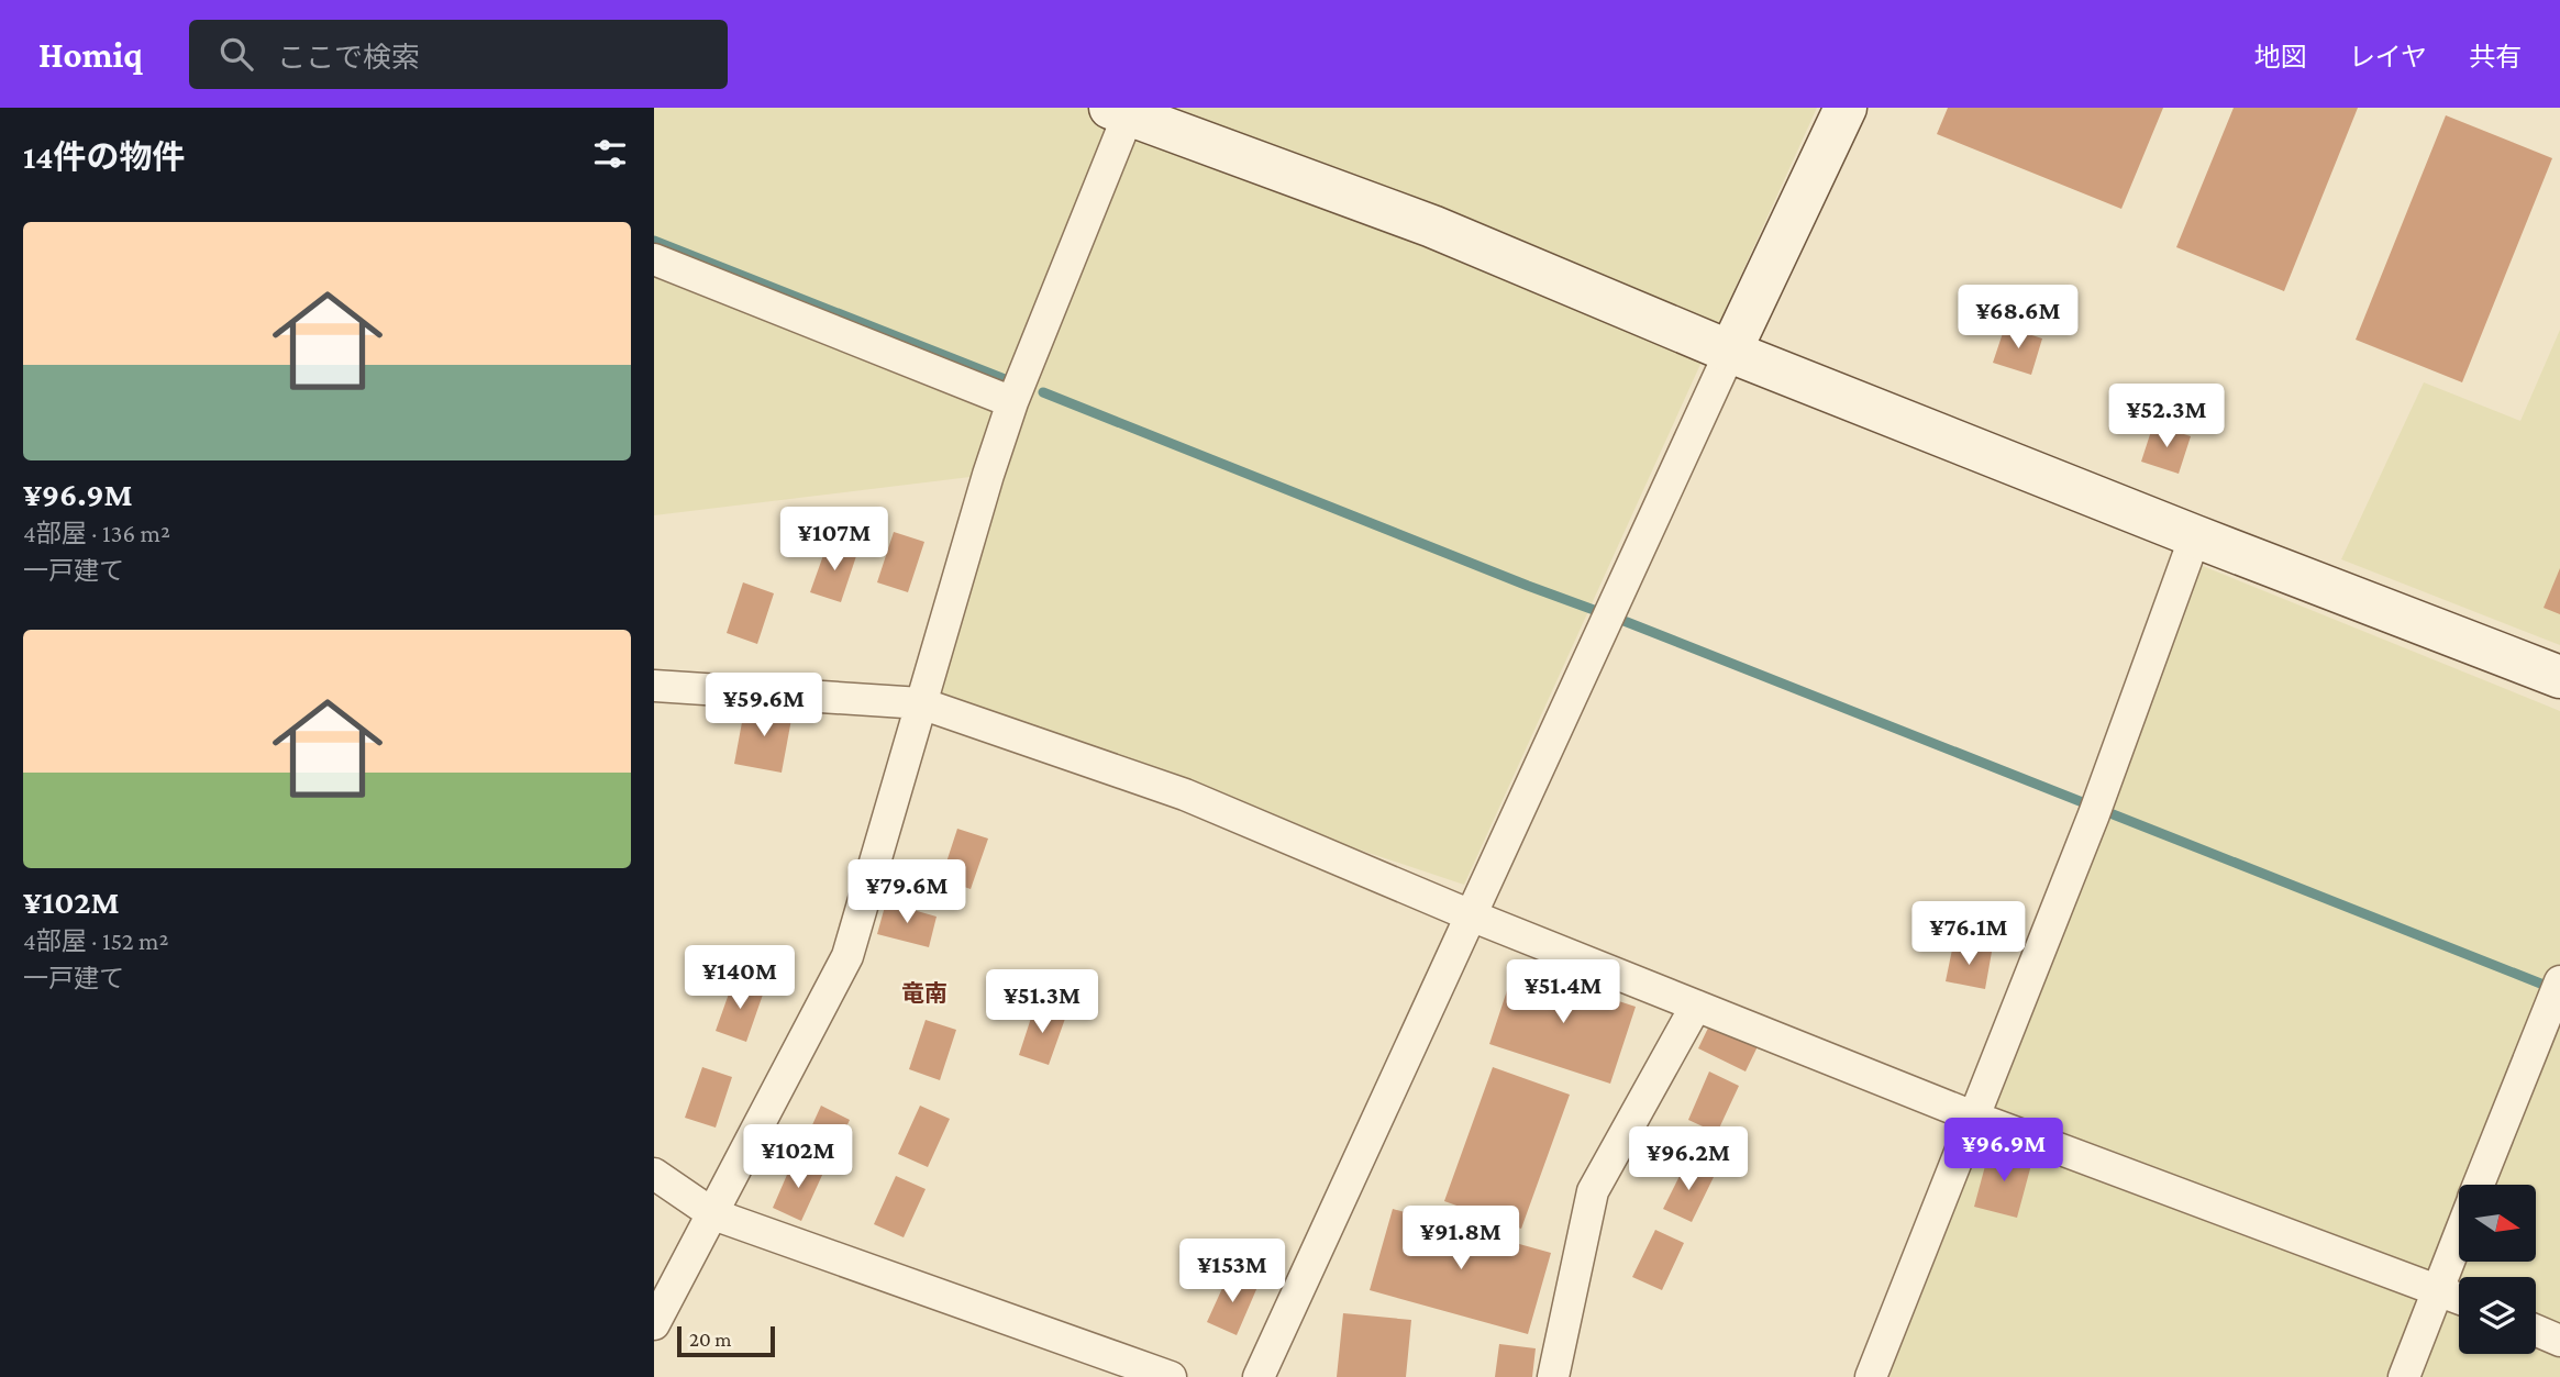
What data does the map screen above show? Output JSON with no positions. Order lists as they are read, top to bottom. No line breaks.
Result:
{"districts":["竜南"],"scale_bar":"20 m","north":"right","page":{"header":"Homiq","search":"ここで検索","nav":["地図","レイヤ","共有"],"heading":"14件の物件","list":[{"name":"¥96.9M","note":"4部屋 · 136 m² · 一戸建て"},{"name":"¥102M","note":"4部屋 · 152 m² · 一戸建て"}],"price":["¥68.6M","¥52.3M","¥107M","¥59.6M","¥79.6M","¥76.1M","¥140M","¥51.4M","¥51.3M","¥96.9M","¥102M","¥96.2M","¥91.8M","¥153M"],"scale":"20 m"}}
